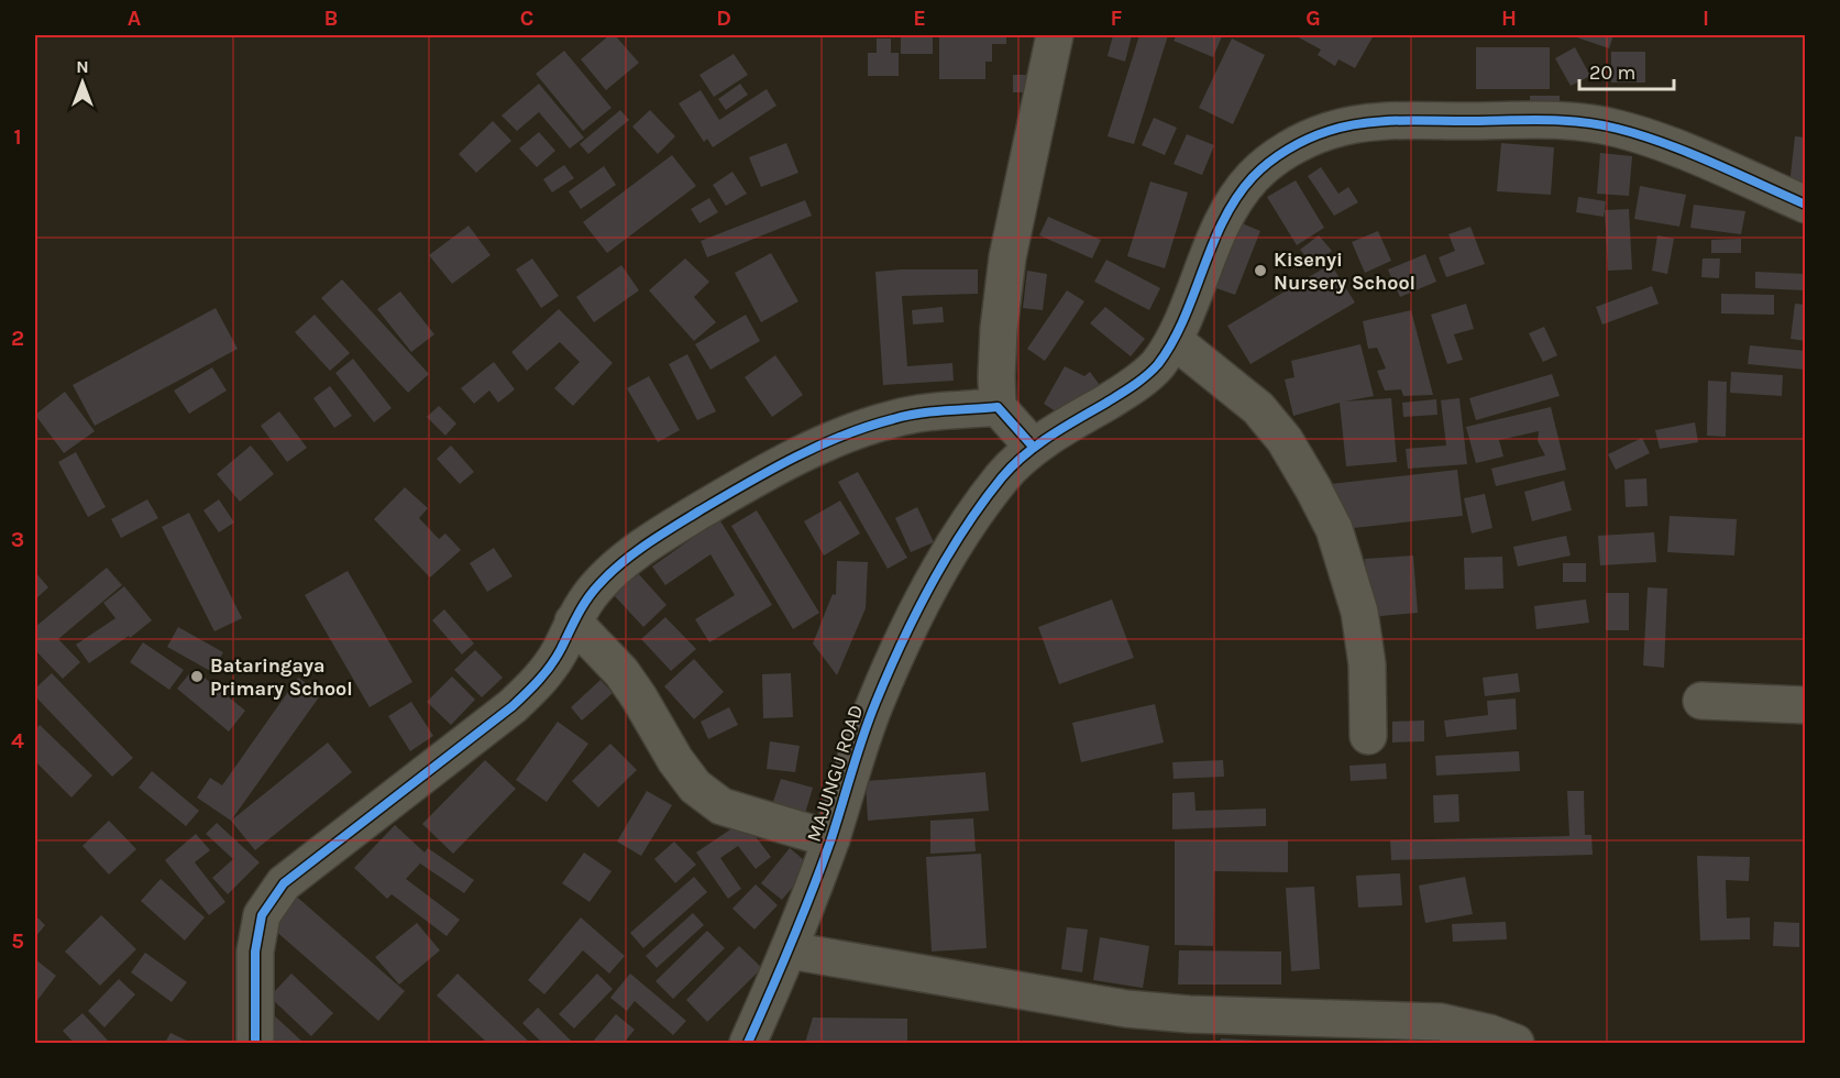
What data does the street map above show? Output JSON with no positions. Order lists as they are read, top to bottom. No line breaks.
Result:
{"streets":{"street":["MAJUNGU ROAD"]},"places":["Kisenyi Nursery School","Bataringaya Primary School"],"scale_bar":"20 m","north":"top","grid":{"columns":["A","B","C","D","E","F","G","H","I"],"rows":["1","2","3","4","5"]}}
